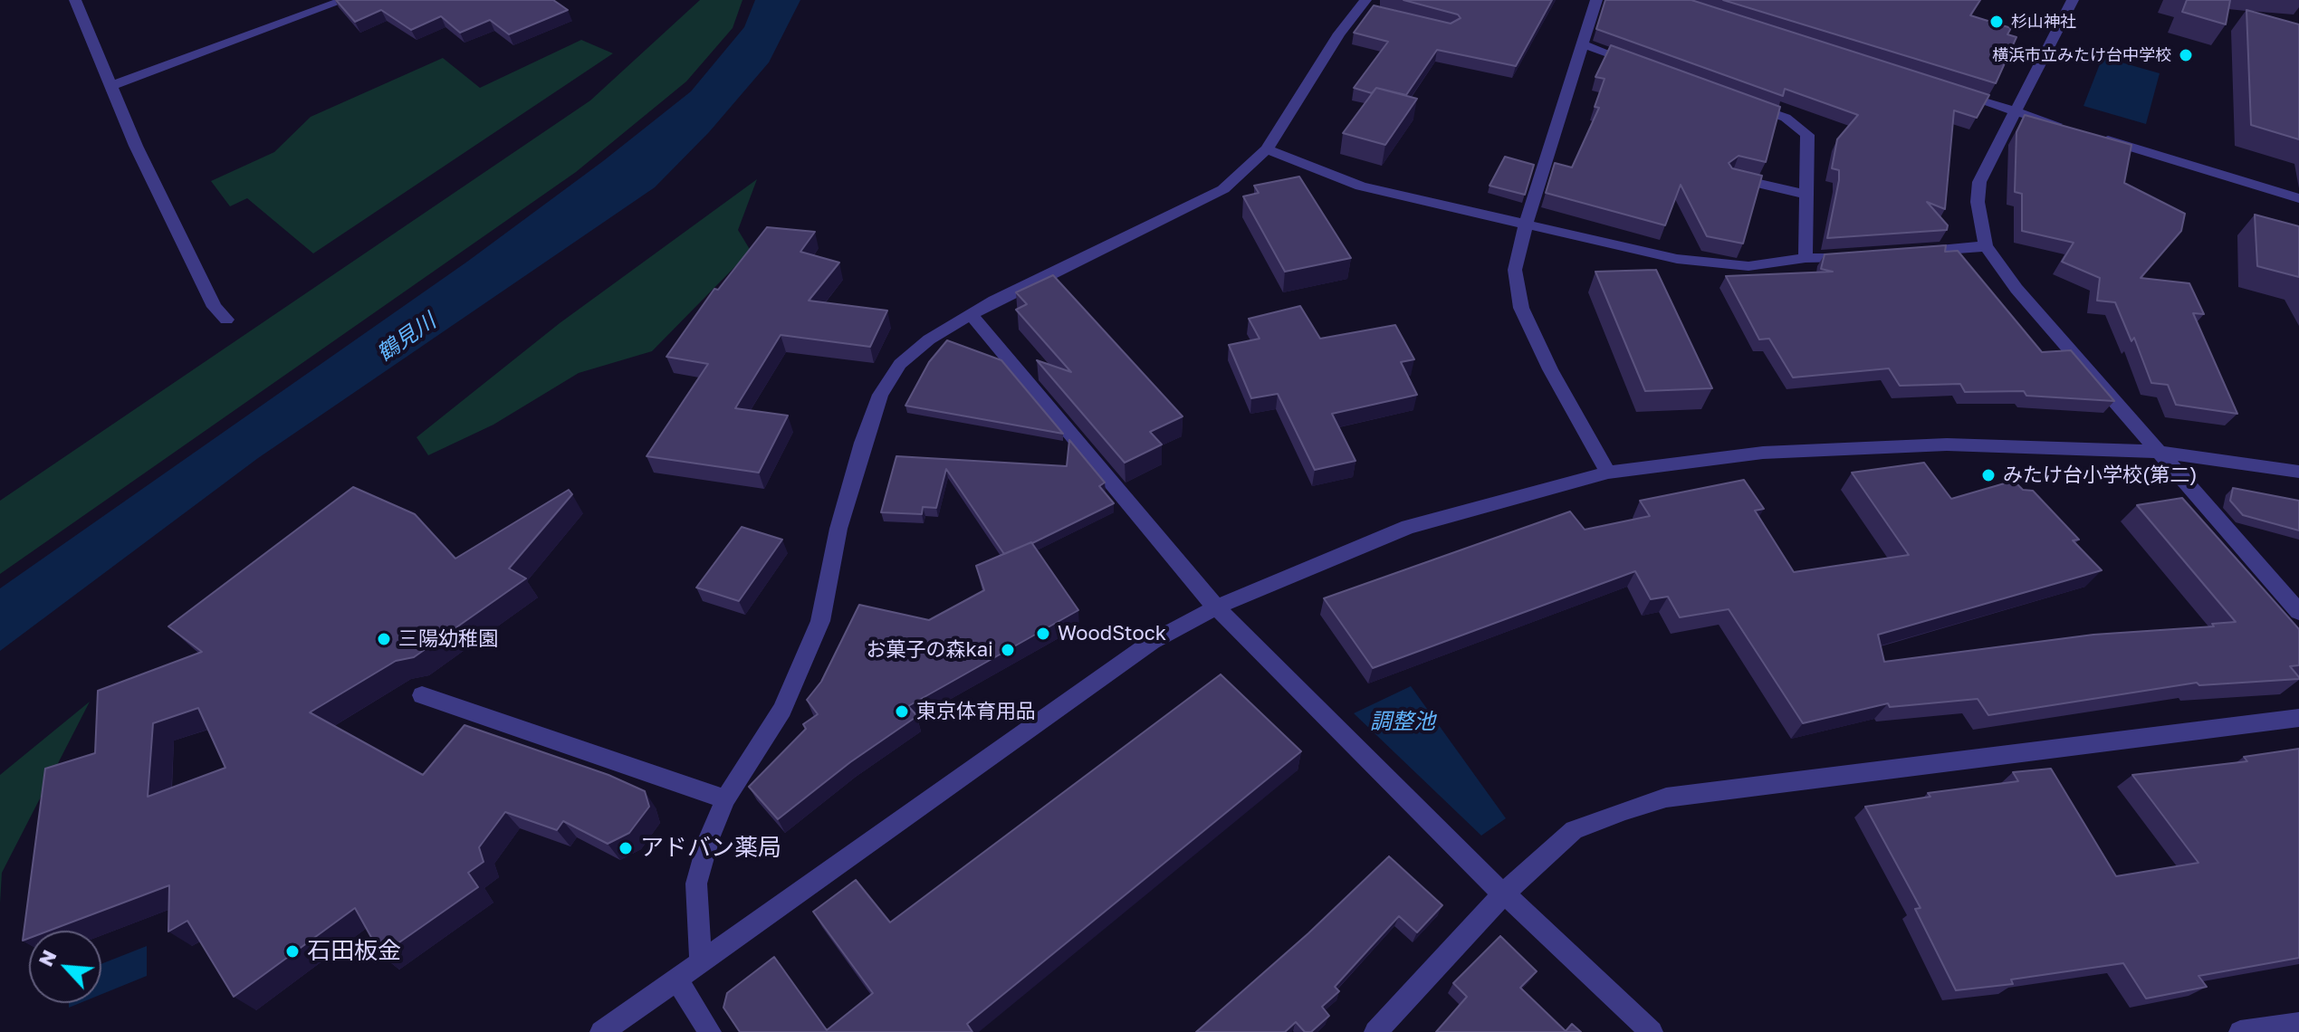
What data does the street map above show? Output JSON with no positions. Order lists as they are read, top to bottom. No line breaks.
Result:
{"water":["鶴見川","調整池"],"places":["杉山神社","横浜市立みたけ台中学校","みたけ台小学校(第二)","WoodStock","三陽幼稚園","お菓子の森kai","東京体育用品","アドバン薬局","石田板金"],"north":"top left"}
